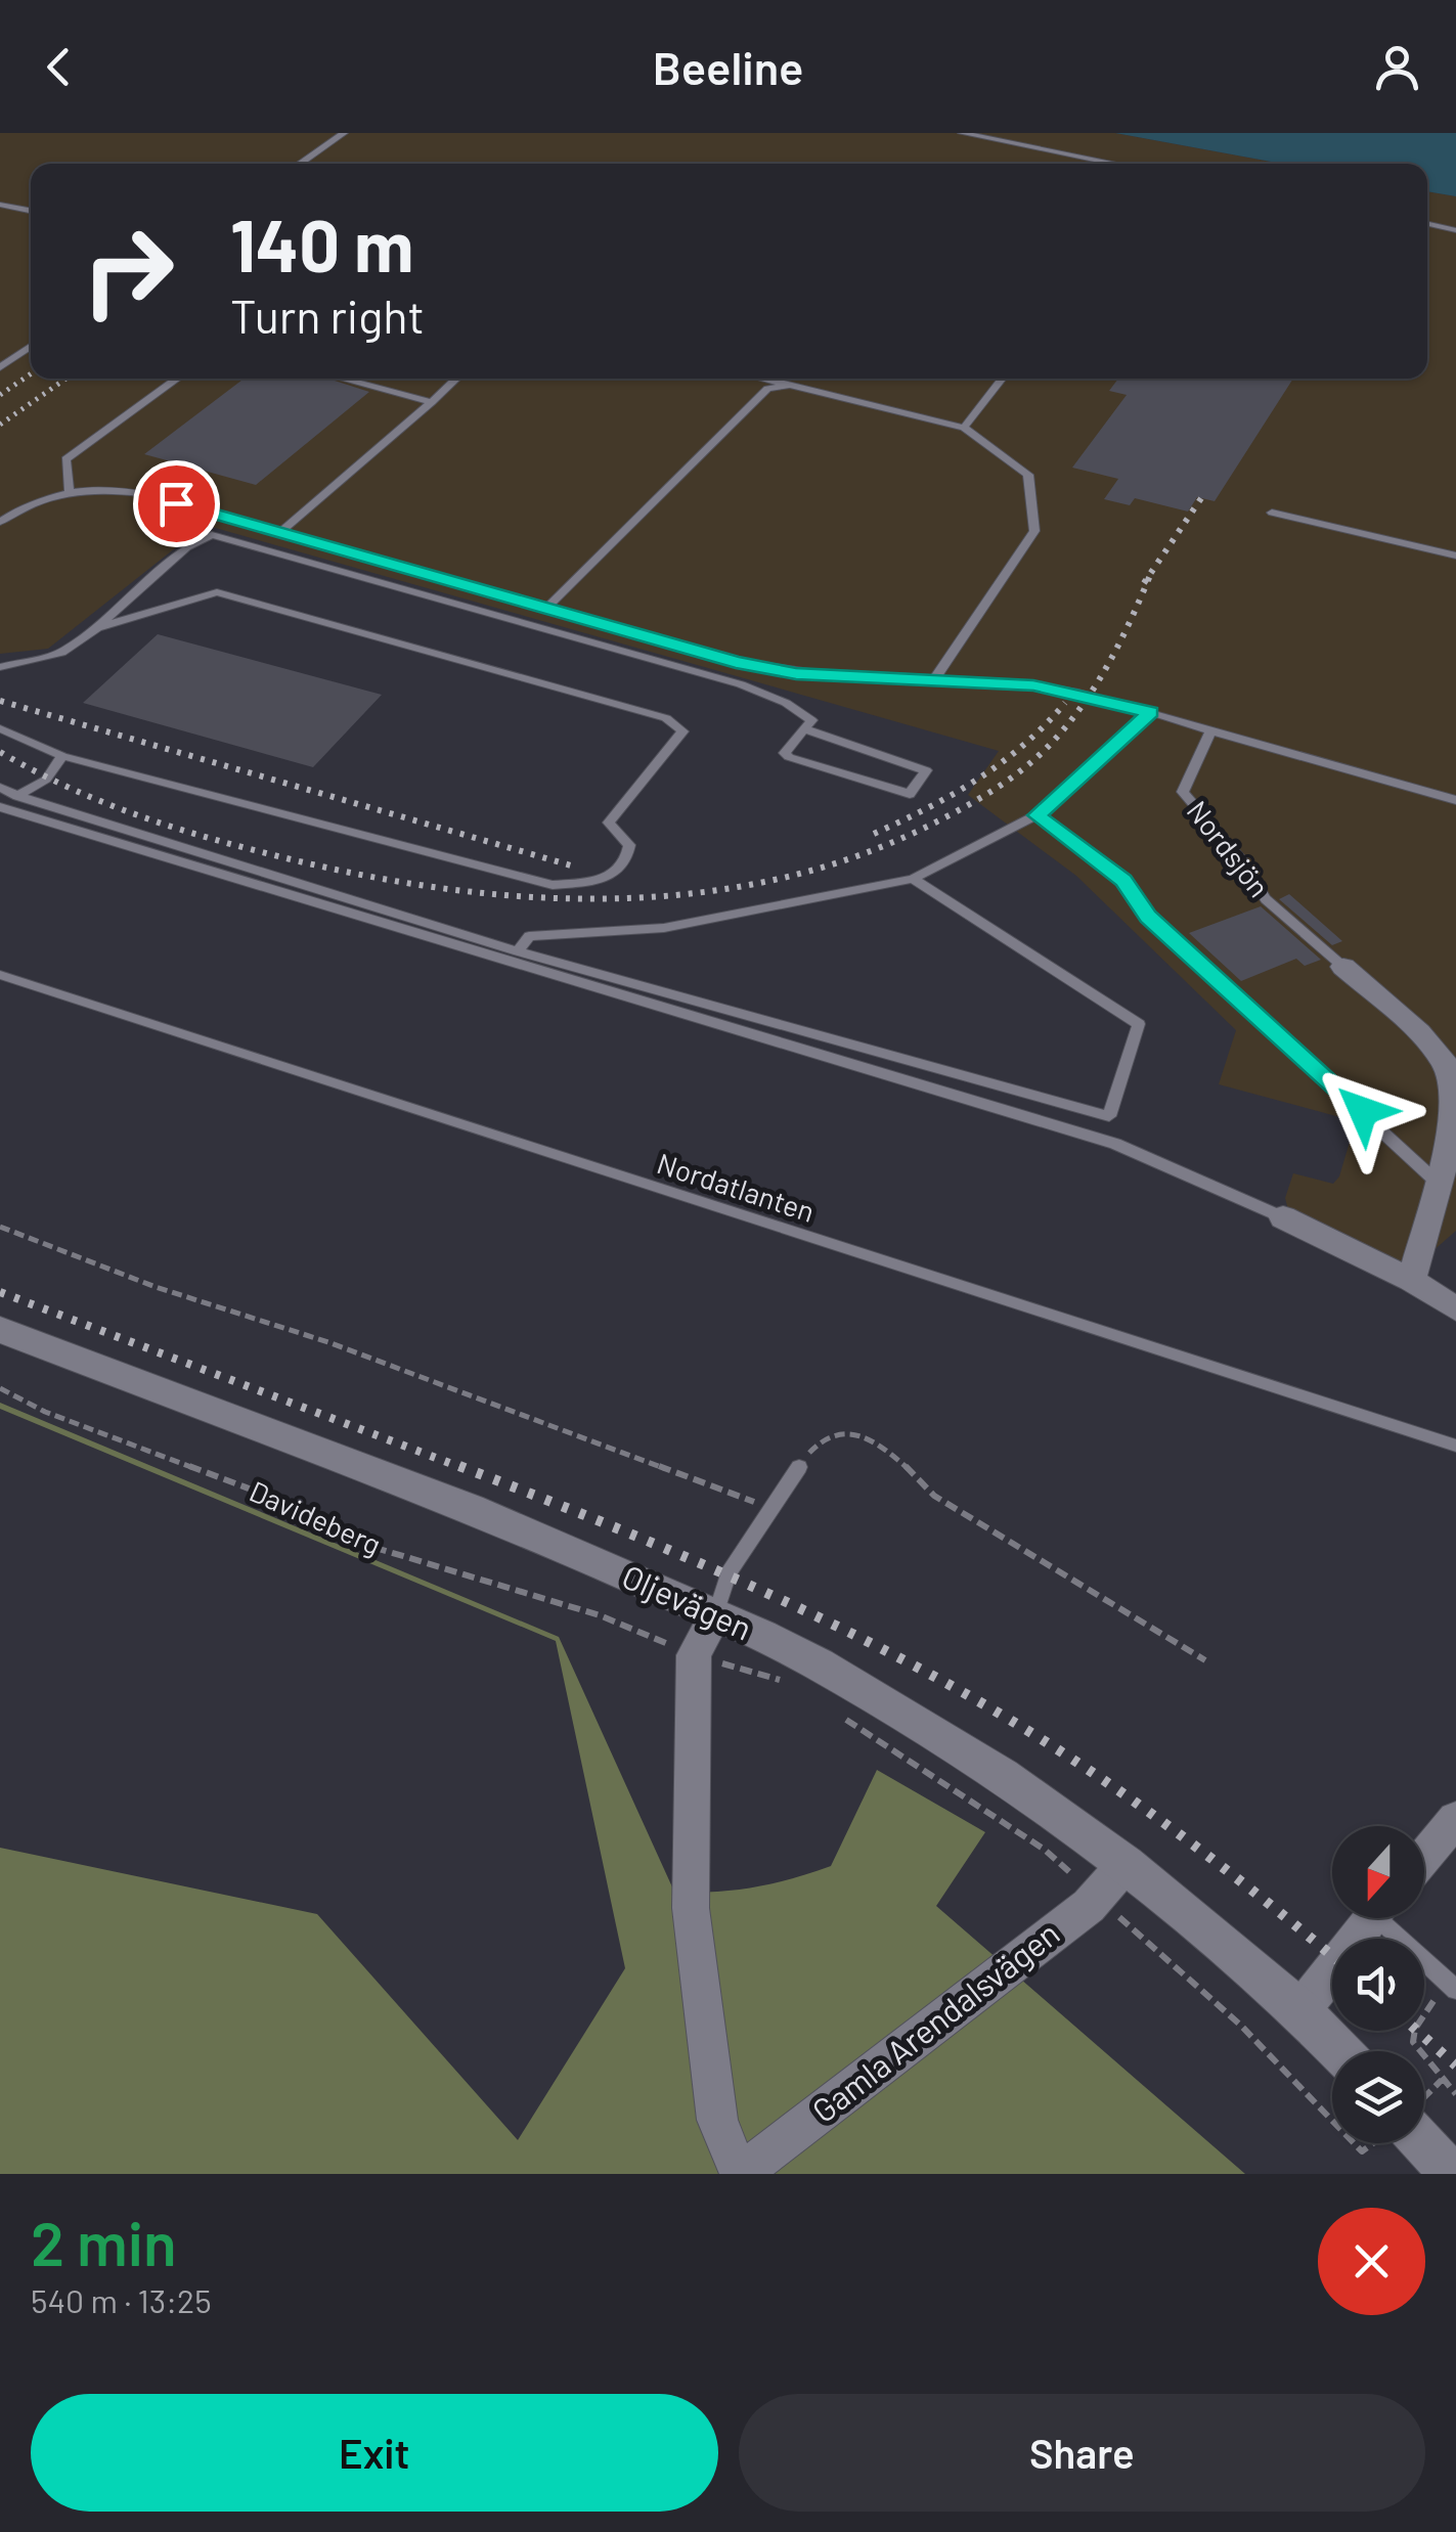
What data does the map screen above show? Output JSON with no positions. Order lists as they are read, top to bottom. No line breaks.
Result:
{"streets":{"street":["Nordsjön","Oljevägen","Gamla Arendalsvägen"],"lane":["Nordatlanten"],"path":["Davideberg"]},"crossings":[["Oljevägen","Gamla Arendalsvägen"]],"north":"bottom","page":{"header":"Beeline","turn":["140 m","Turn right"],"heading":["2 min","540 m · 13:25"],"buttons":["Exit","Share"]}}
